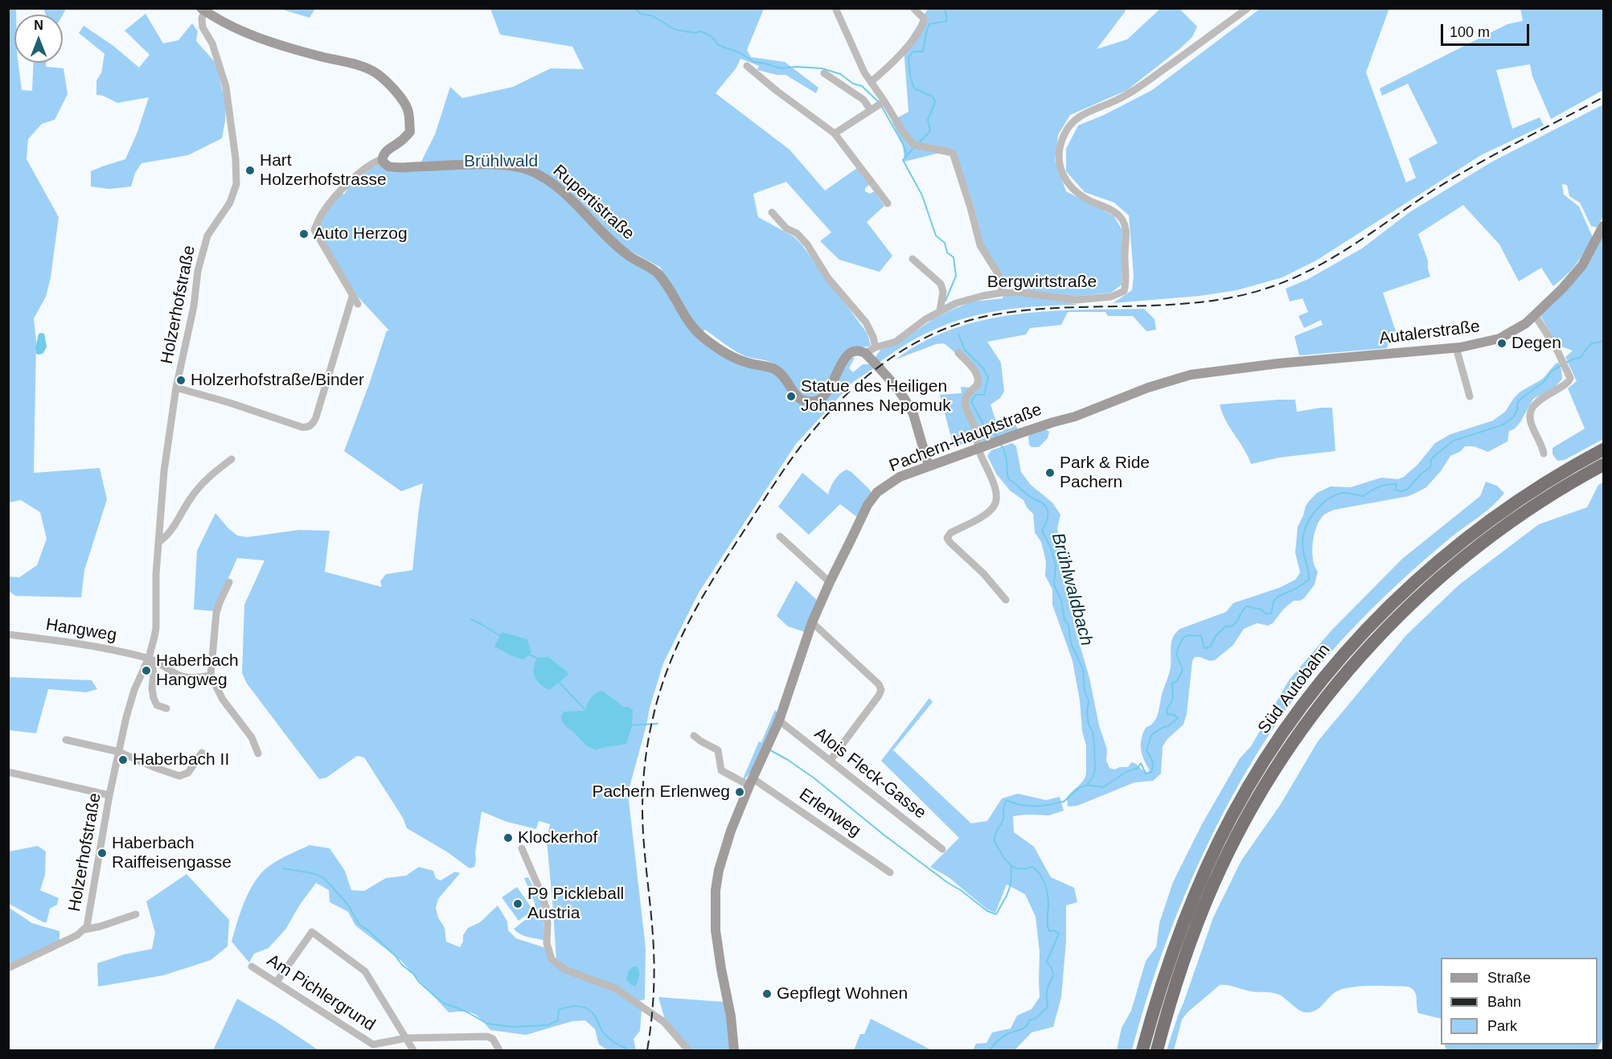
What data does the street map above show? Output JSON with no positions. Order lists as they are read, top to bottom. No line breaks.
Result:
{"streets":{"highway":["Süd Autobahn"],"main road":["Rupertistraße","Autalerstraße","Pachern-Hauptstraße"],"street":["Bergwirtstraße","Holzerhofstraße","Hangweg","Alois Fleck-Gasse","Erlenweg","Am Pichlergrund"]},"crossings":[["Rupertistraße","Bergwirtstraße"],["Holzerhofstraße","Hangweg"],["Autalerstraße","Pachern-Hauptstraße"],["Pachern-Hauptstraße","Alois Fleck-Gasse"],["Pachern-Hauptstraße","Erlenweg"]],"water":["Brühlwaldbach"],"parks":["Brühlwald"],"places":["Hart Holzerhofstrasse","Auto Herzog","Degen","Holzerhofstraße/Binder","Statue des Heiligen Johannes Nepomuk","Park & Ride Pachern","Haberbach Hangweg","Haberbach II","Pachern Erlenweg","Klockerhof","Haberbach Raiffeisengasse","P9 Pickleball Austria","Gepflegt Wohnen"],"legend":["Straße","Bahn","Park"],"scale_bar":"100 m","north":"top"}
